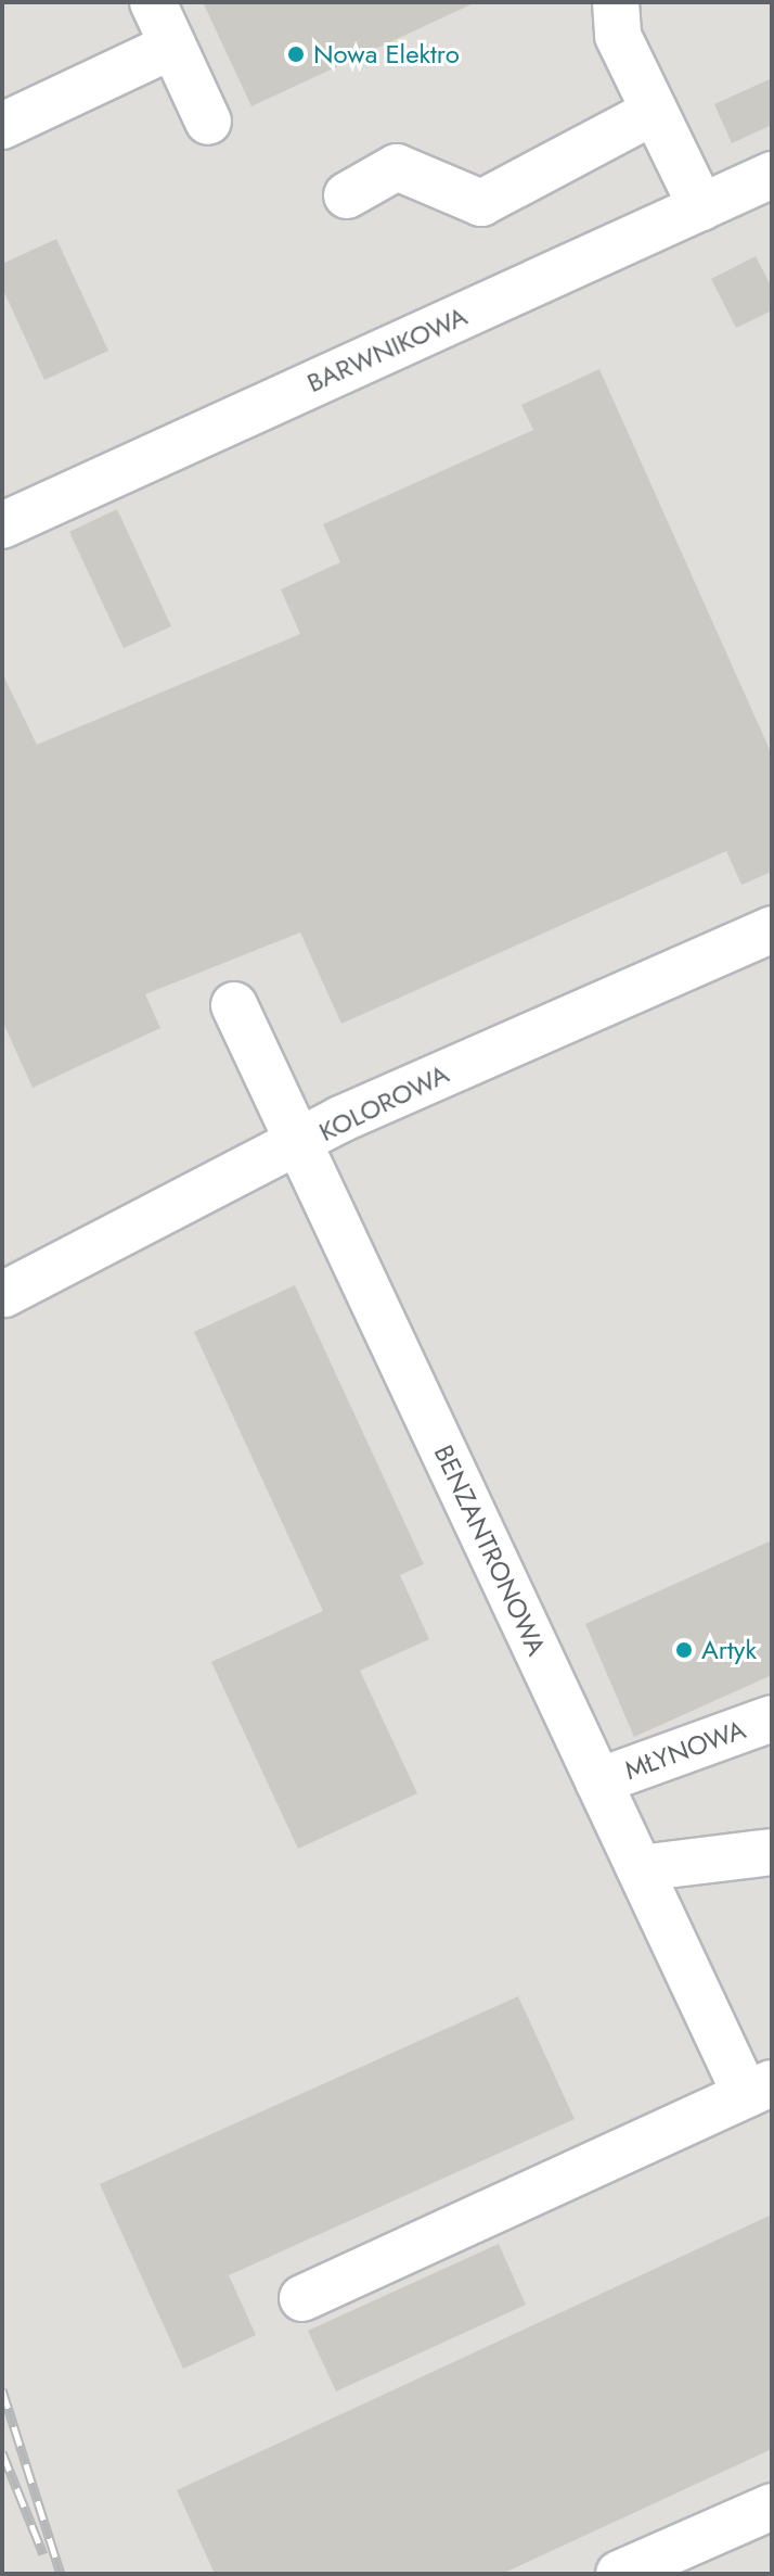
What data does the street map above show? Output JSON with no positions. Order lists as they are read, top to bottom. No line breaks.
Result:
{"streets":{"street":["BARWNIKOWA","KOLOROWA","BENZANTRONOWA","MŁYNOWA"]},"crossings":[["KOLOROWA","BENZANTRONOWA"],["BENZANTRONOWA","MŁYNOWA"]],"places":["Nowa Elektro","Artyk"]}
